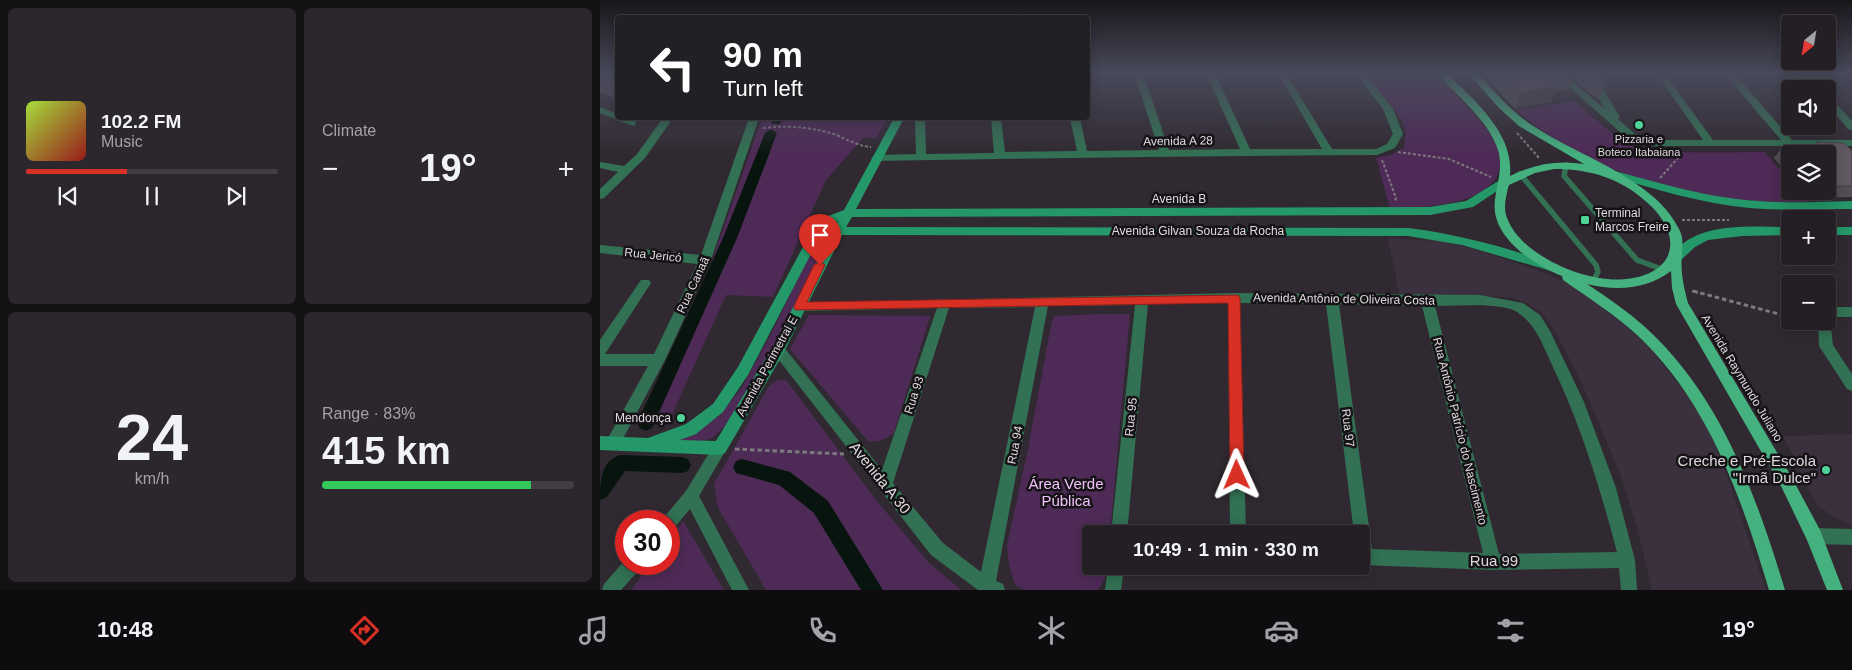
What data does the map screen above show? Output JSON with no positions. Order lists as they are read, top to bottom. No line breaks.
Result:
{"streets":{"main road":["Avenida Raymundo Juliano"],"street":["Avenida A 28","Avenida B","Avenida Gilvan Souza da Rocha","Rua Jericó","Rua Canaã","Avenida Antônio de Oliveira Costa","Avenida Perimetral E","Rua 93","Rua 95","Rua 97","Rua Antônio Patrício do Nascimento","Rua 94","Avenida A 30","Rua 99"]},"crossings":[["Avenida B","Avenida Perimetral E"],["Avenida Gilvan Souza da Rocha","Avenida Perimetral E"],["Rua Jericó","Rua Canaã"],["Avenida Antônio de Oliveira Costa","Avenida Perimetral E"],["Avenida Antônio de Oliveira Costa","Rua 93"],["Avenida Antônio de Oliveira Costa","Rua 95"],["Avenida Antônio de Oliveira Costa","Rua 97"],["Avenida Antônio de Oliveira Costa","Rua Antônio Patrício do Nascimento"],["Avenida Antônio de Oliveira Costa","Rua 94"],["Avenida Antônio de Oliveira Costa","Rua 99"],["Avenida Perimetral E","Avenida A 30"],["Rua 93","Avenida A 30"],["Rua Antônio Patrício do Nascimento","Rua 99"],["Rua 94","Avenida A 30"]],"parks":["Área Verde Pública"],"places":{"other":["Pizzaria e Boteco Itabaiana","Mendonça","Creche e Pré-Escola \"Irmã Dulce\""],"transit":["Terminal Marcos Freire"]},"north":"bottom left","page":{"tile":["Climate",["24","km/h"],["Range · 83%","415 km"]],"map_buttons":["+","−"],"turn":["90 m","Turn left"],"song":["102.2 FM","Music"],"heat":["−","19°","+"],"limit":"30","trip":"10:49 · 1 min · 330 m","tabs":["10:48","19°"]}}
